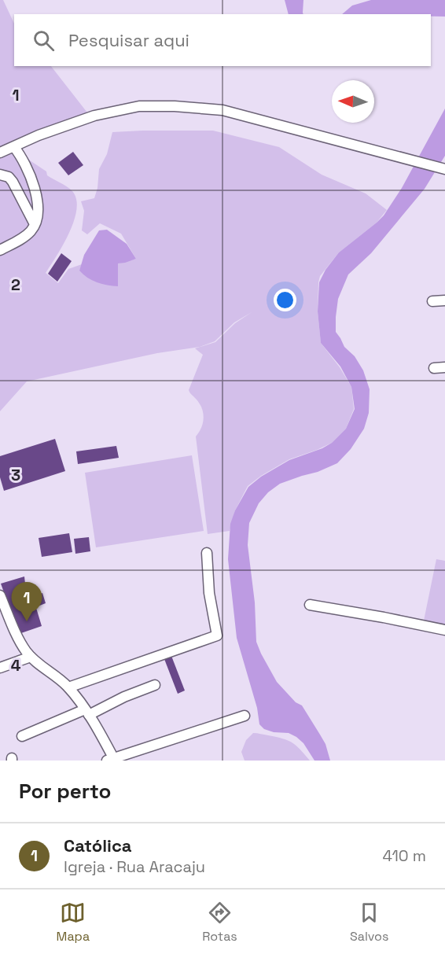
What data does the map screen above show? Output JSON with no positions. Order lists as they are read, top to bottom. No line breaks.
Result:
{"north":"left","page":{"search":"Pesquisar aqui","pins":"1","heading":"Por perto","list":[{"mark":"1","name":"Católica","note":"Igreja · Rua Aracaju","value":"410 m"}],"nav":["Mapa","Rotas","Salvos"]},"grid":{"rows":["1","2","3","4"]}}
